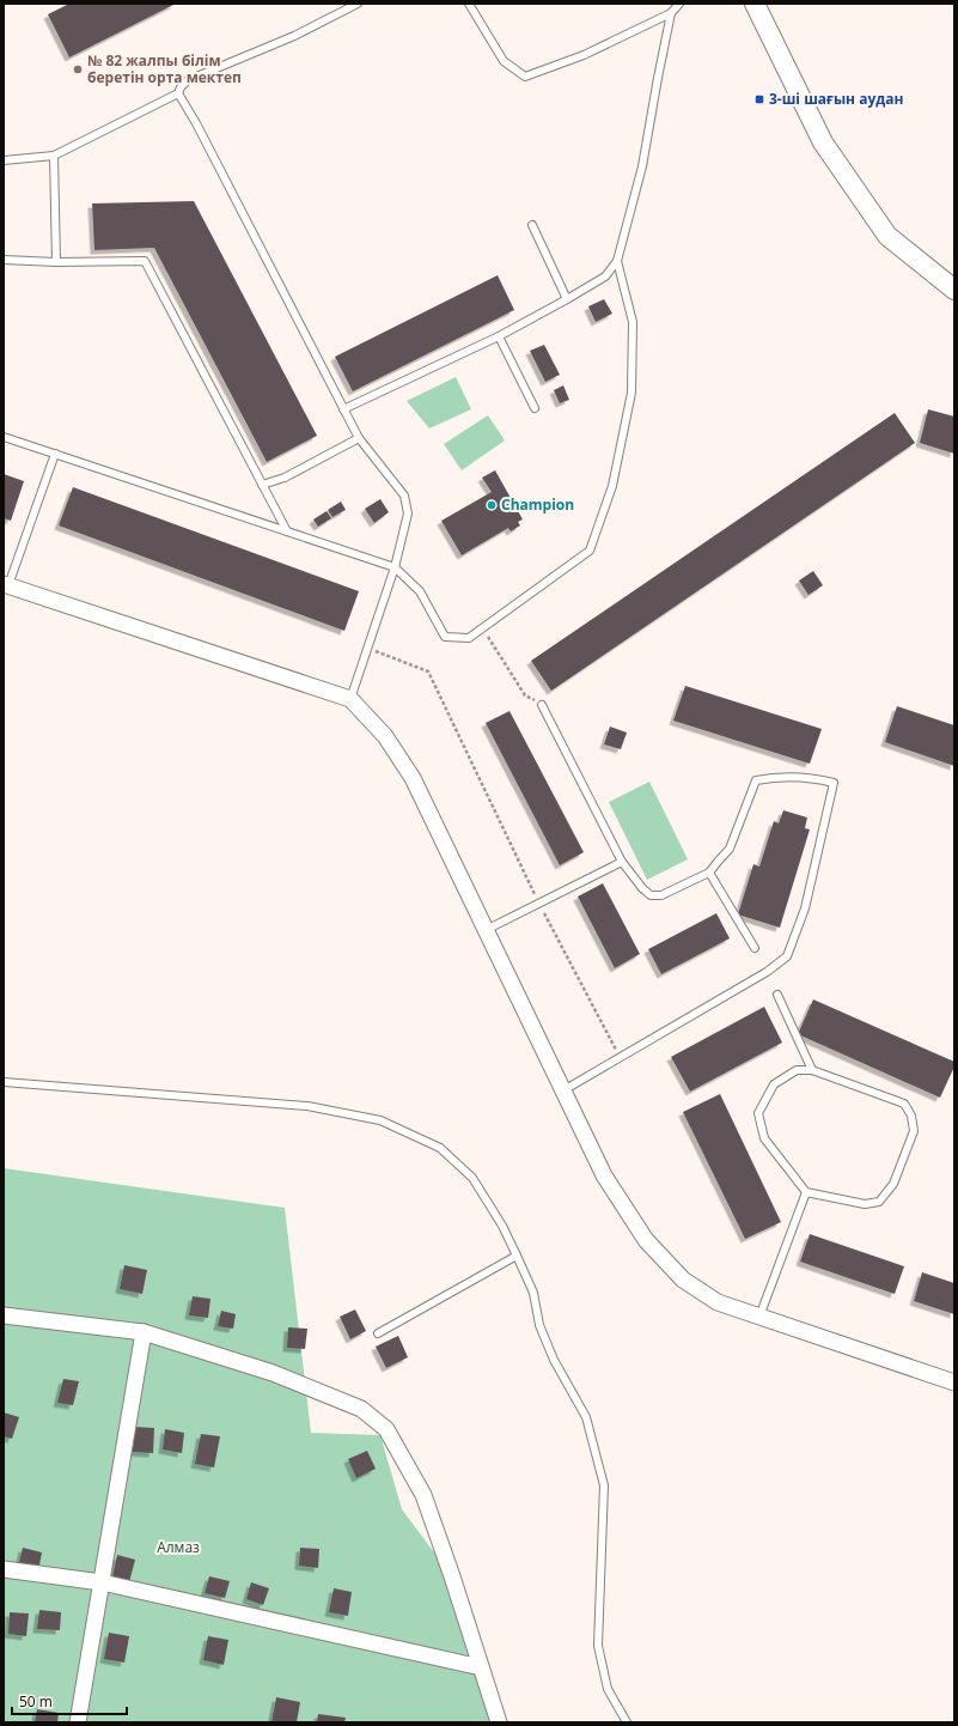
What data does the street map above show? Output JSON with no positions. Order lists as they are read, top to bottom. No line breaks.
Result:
{"parks":["Алмаз"],"places":{"other":["№ 82 жалпы білім беретін орта мектеп","Champion"],"transit":["3-ші шағын аудан"]},"scale_bar":"50 m"}
